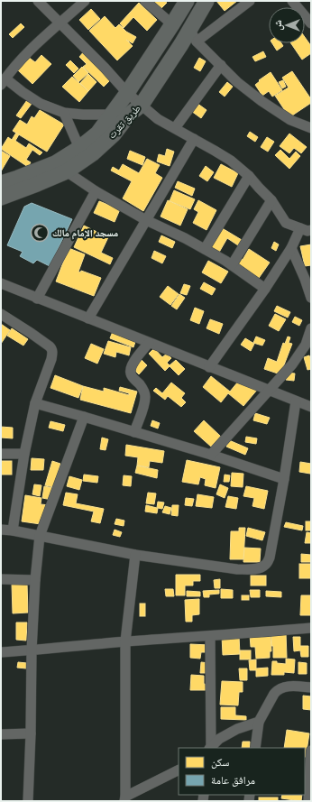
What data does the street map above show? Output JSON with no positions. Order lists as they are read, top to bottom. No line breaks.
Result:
{"streets":{"main road":["طريق تقرت"]},"places":{"mosque":["مسجد الإمام مالك"]},"legend":["سكن","مرافق عامة"],"north":"left"}
